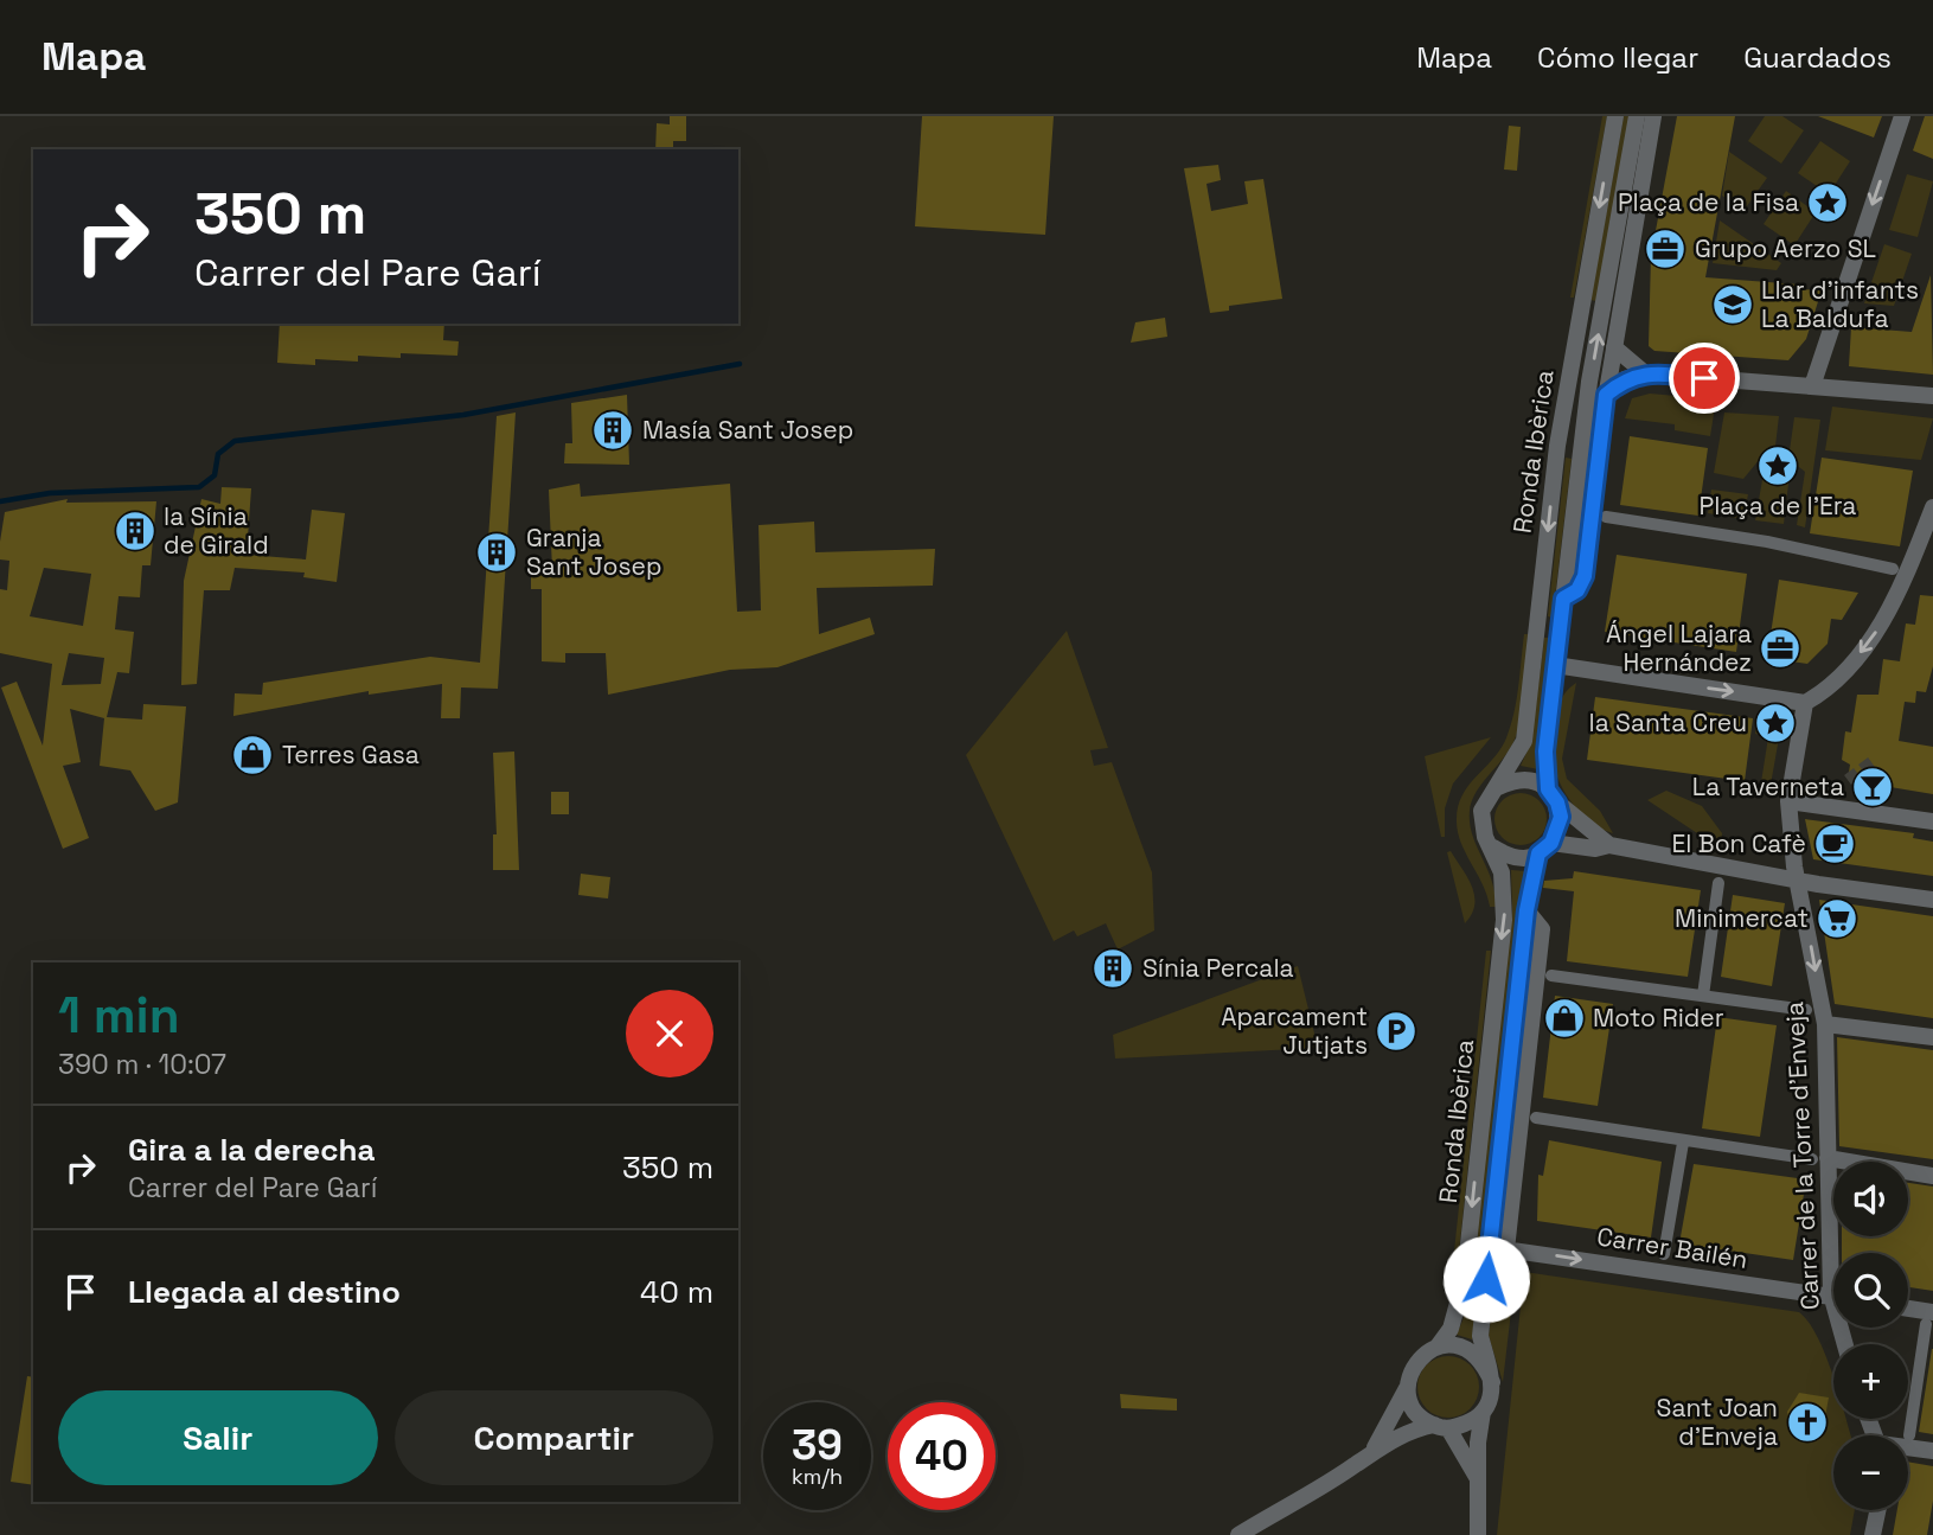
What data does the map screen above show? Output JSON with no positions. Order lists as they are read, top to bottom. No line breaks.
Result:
{"streets":{"street":["Ronda Ibèrica","Carrer de la Torre d'Enveja","Carrer Bailén"]},"crossings":[["Ronda Ibèrica","Carrer Bailén"]],"places":{"place":["Plaça de la Fisa","Plaça de l'Era","la Santa Creu"],"office":["Grupo Aerzo SL","Ángel Lajara Hernández"],"school or university":["Llar d'infants La Baldufa"],"building":["Masía Sant Josep","la Sínia de Girald","Granja Sant Josep","Sínia Percala"],"shop":["Terres Gasa","Moto Rider"],"bar":["La Taverneta"],"cafe":["El Bon Cafè"],"supermarket":["Minimercat"],"parking":["Aparcament Jutjats"],"church":["Sant Joan d'Enveja"]},"page":{"header":"Mapa","nav":["Mapa","Cómo llegar","Guardados"],"turn":["350 m","Carrer del Pare Garí"],"heading":["1 min","390 m · 10:07"],"list":[{"name":"Gira a la derecha","note":"Carrer del Pare Garí","value":"350 m"},{"name":"Llegada al destino","value":"40 m"}],"map_buttons":["+","−"],"buttons":["Salir","Compartir"],"speed":"39 km/h","limit":"40"}}
